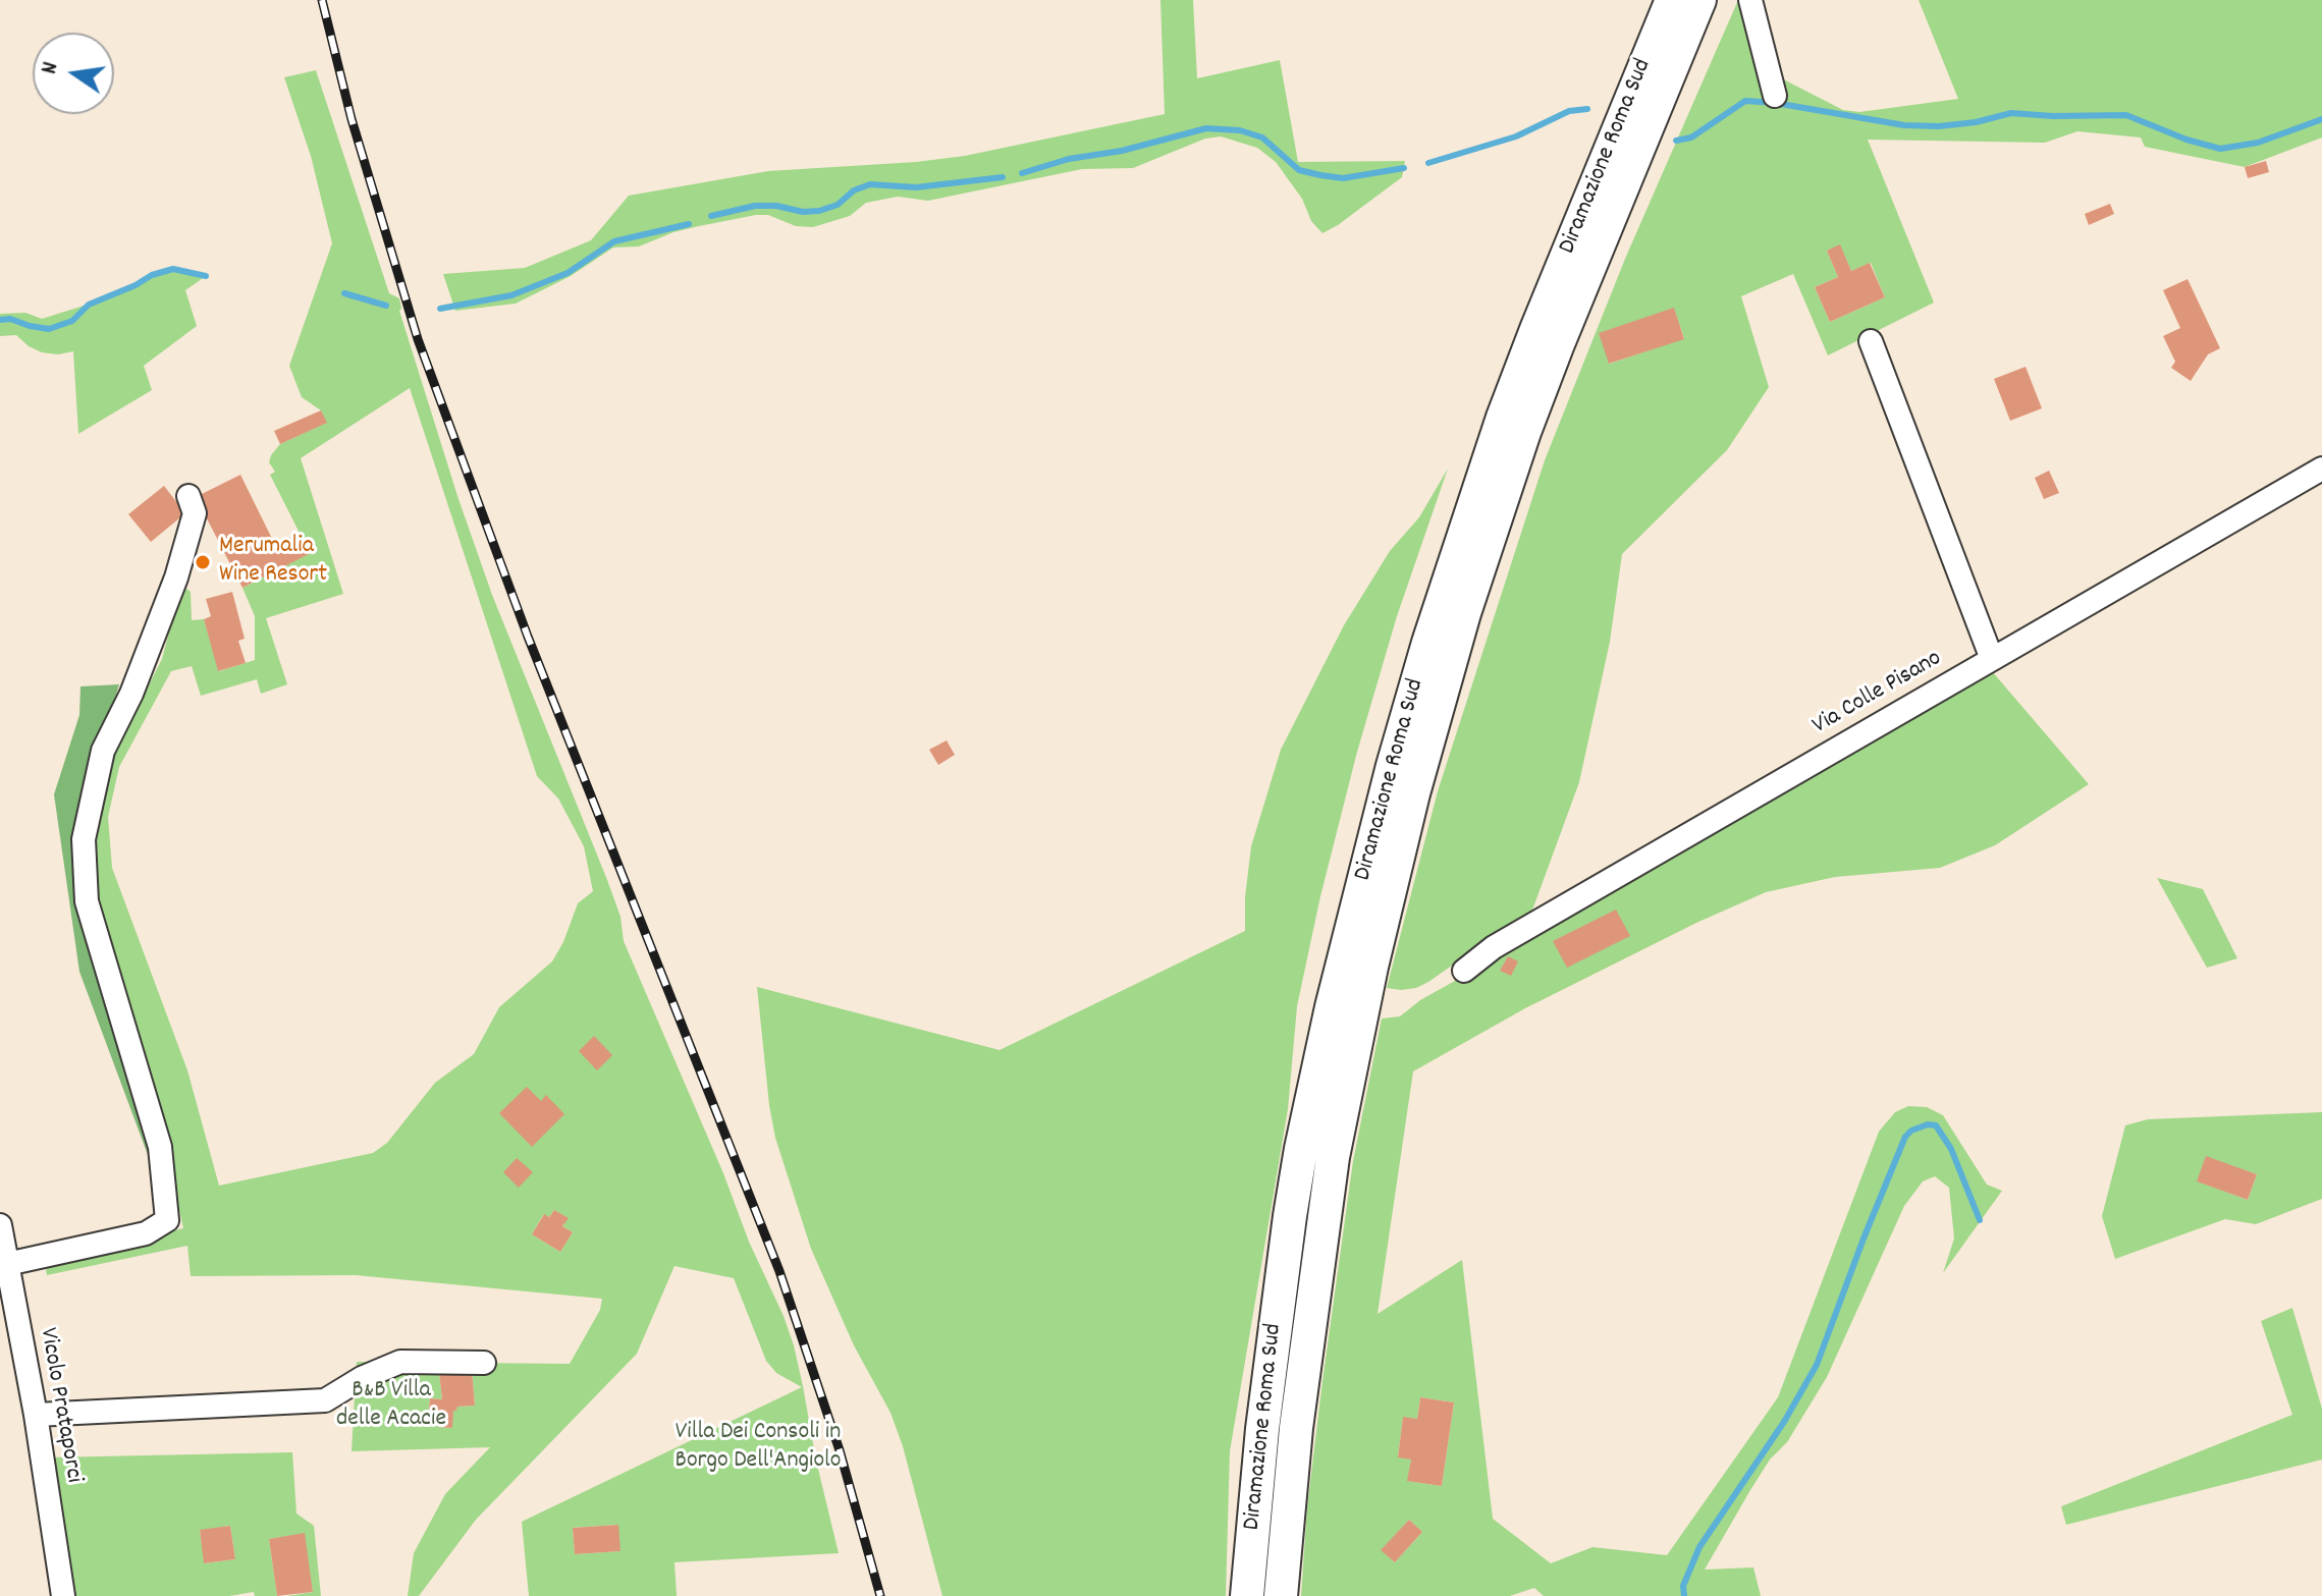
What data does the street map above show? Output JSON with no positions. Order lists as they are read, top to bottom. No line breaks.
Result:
{"streets":{"highway":["Diramazione Roma Sud"],"street":["Via Colle Pisano","Vicolo Prataporci"]},"parks":["B&B Villa delle Acacie","Villa Dei Consoli in Borgo Dell'Angiolo"],"places":["Merumalia Wine Resort"],"north":"left"}
